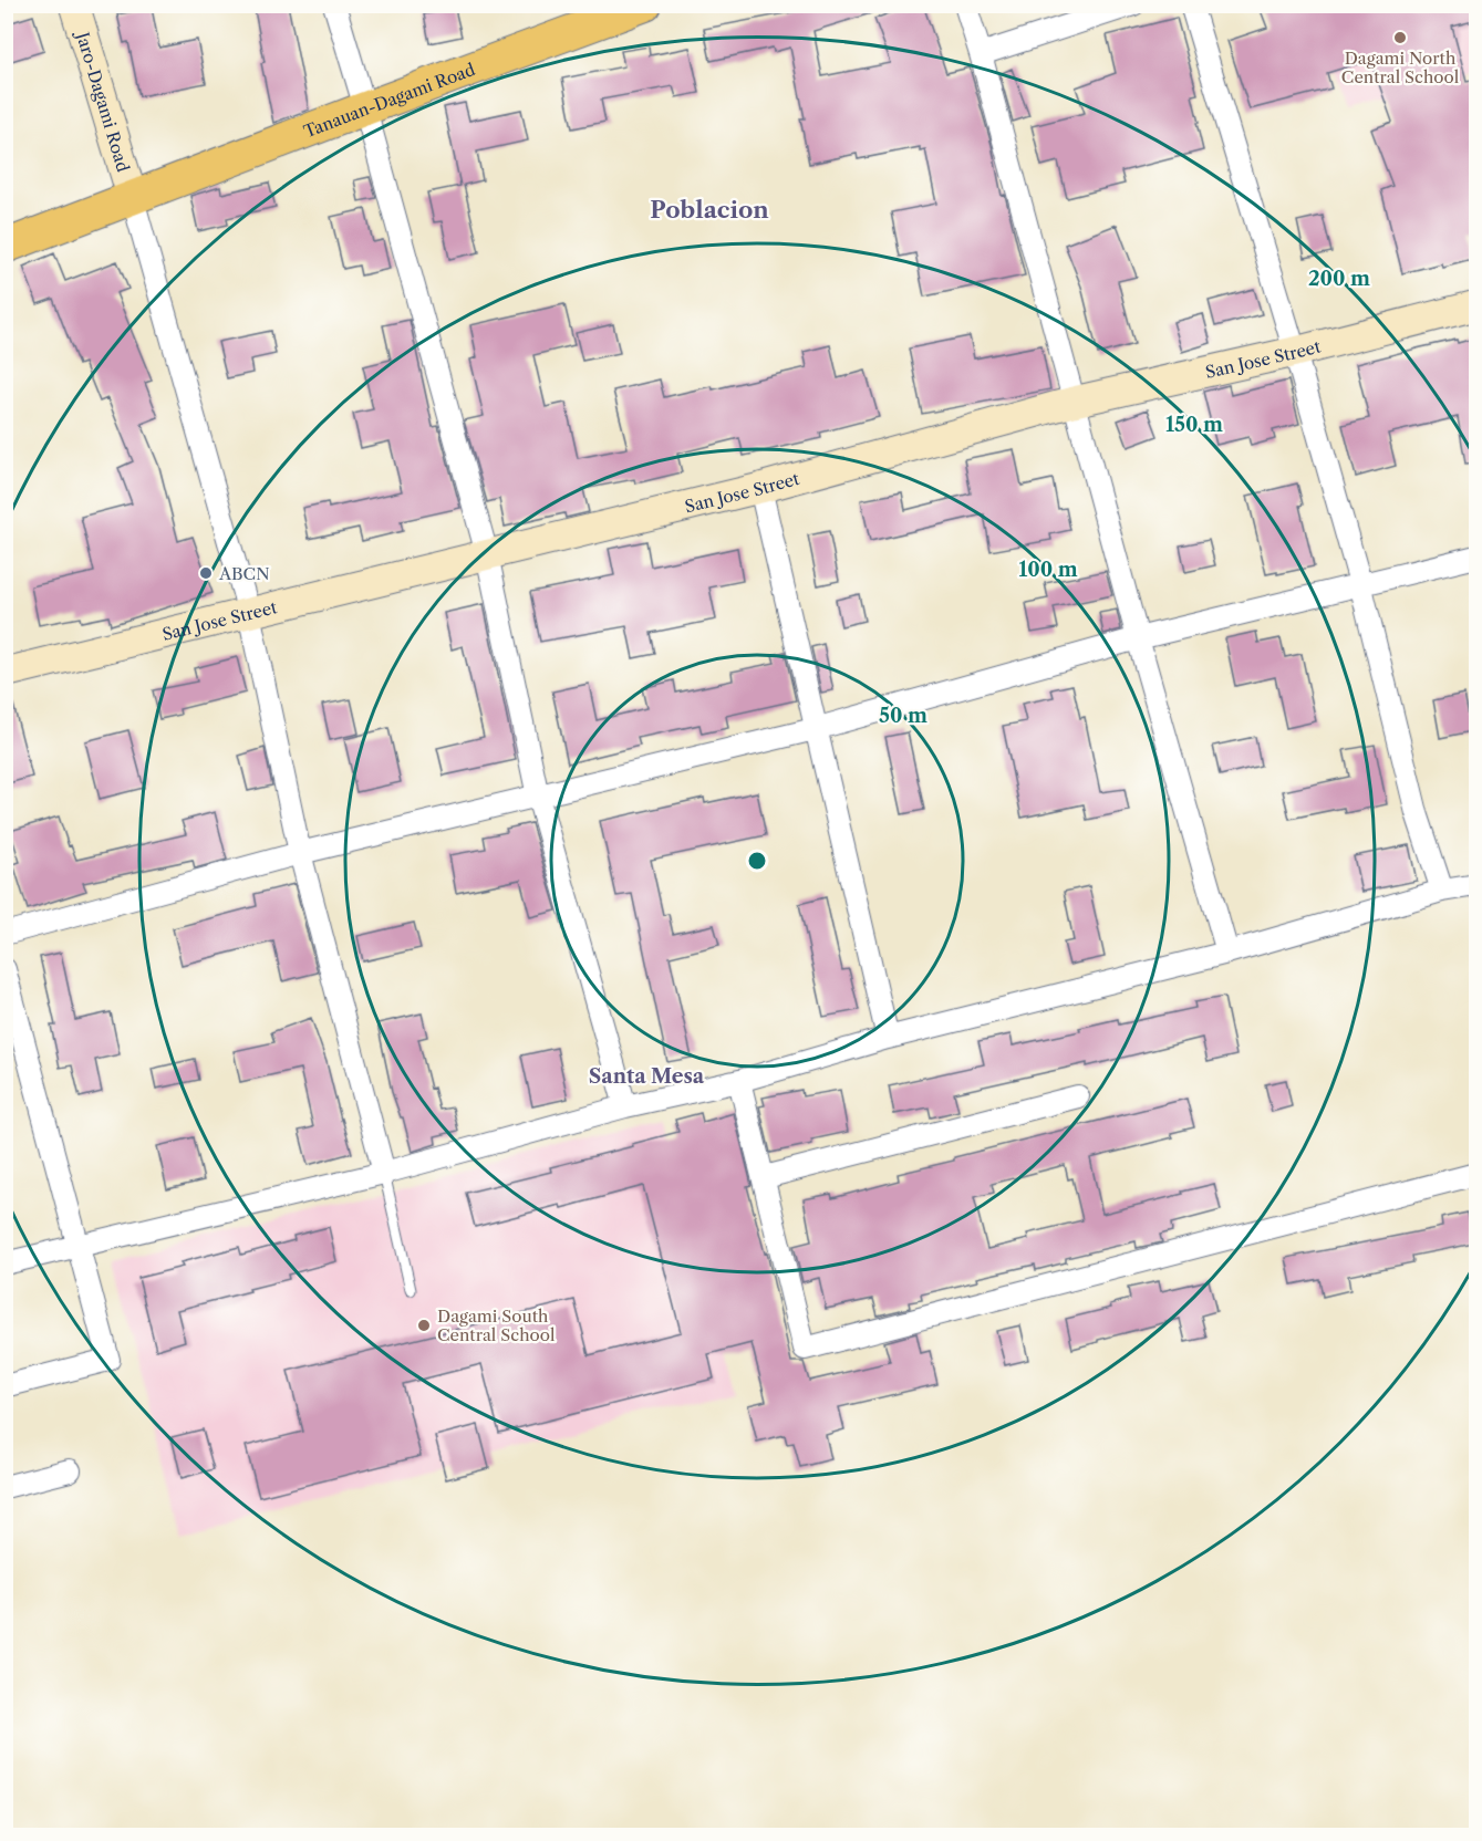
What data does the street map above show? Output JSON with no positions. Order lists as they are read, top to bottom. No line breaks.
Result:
{"streets":{"main road":["Tanauan-Dagami Road"],"street":["Jaro-Dagami Road","San Jose Street"]},"crossings":[["Tanauan-Dagami Road","Jaro-Dagami Road"]],"districts":["Poblacion","Santa Mesa"],"places":["Dagami North Central School","ABCN","Dagami South Central School"],"rings":["200 m","150 m","100 m","50 m"]}
